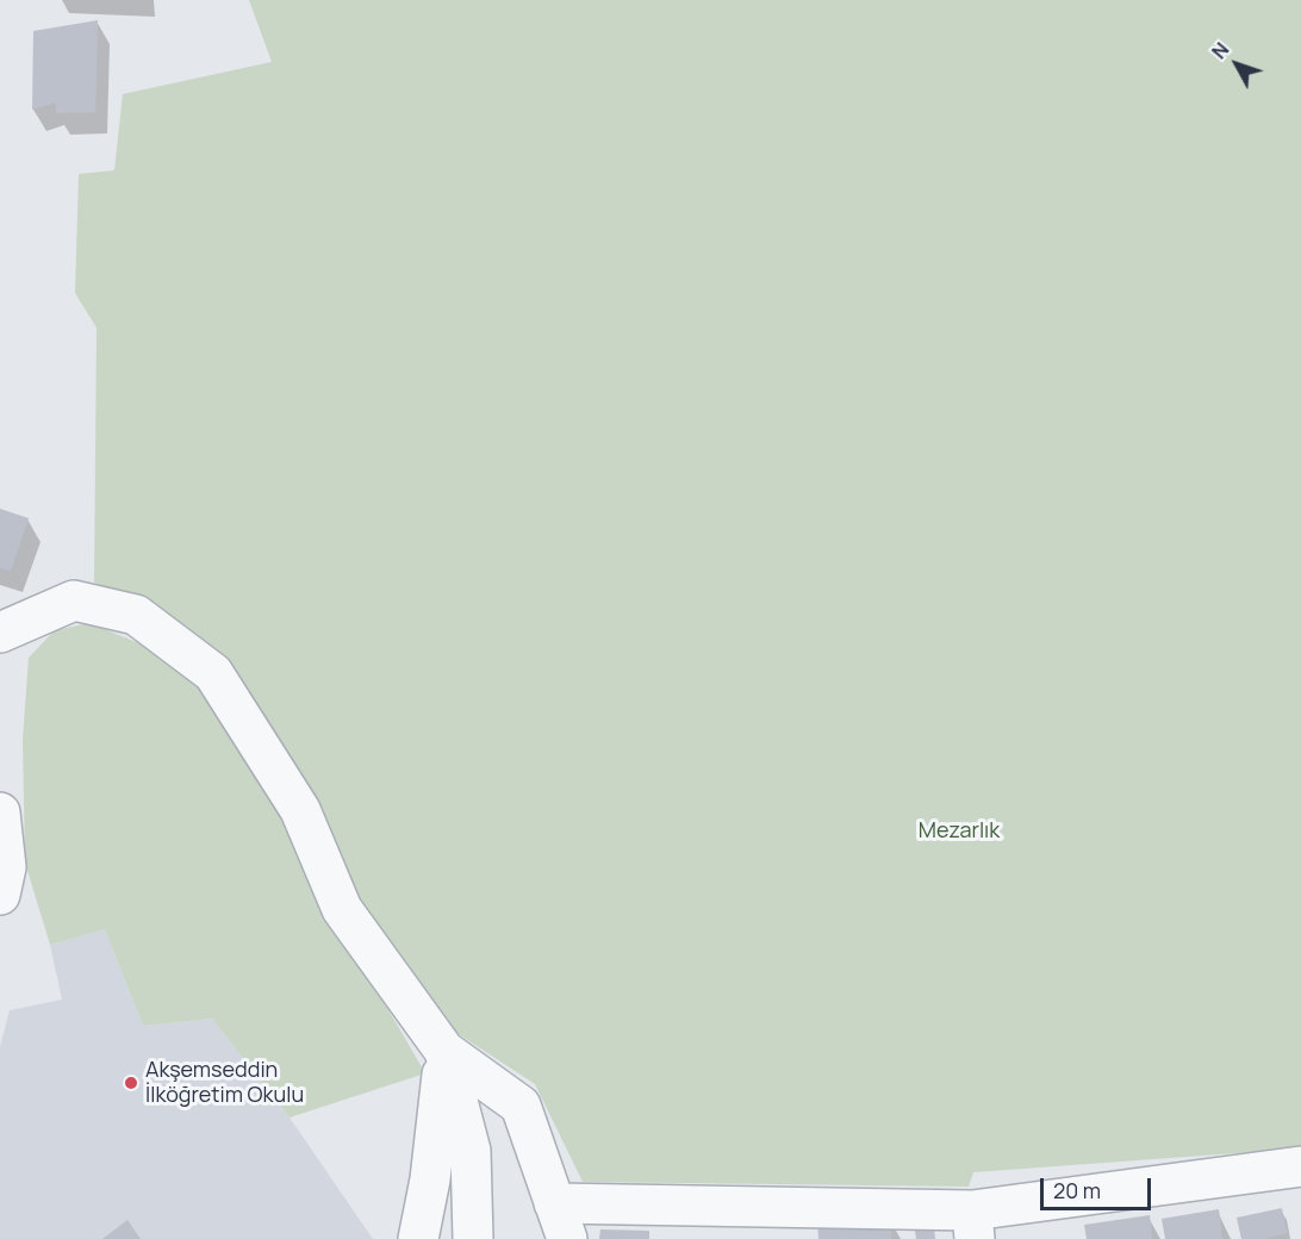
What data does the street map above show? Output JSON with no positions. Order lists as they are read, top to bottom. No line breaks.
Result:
{"parks":["Mezarlık"],"places":["Akşemseddin İlköğretim Okulu"],"scale_bar":"20 m","north":"top left"}
